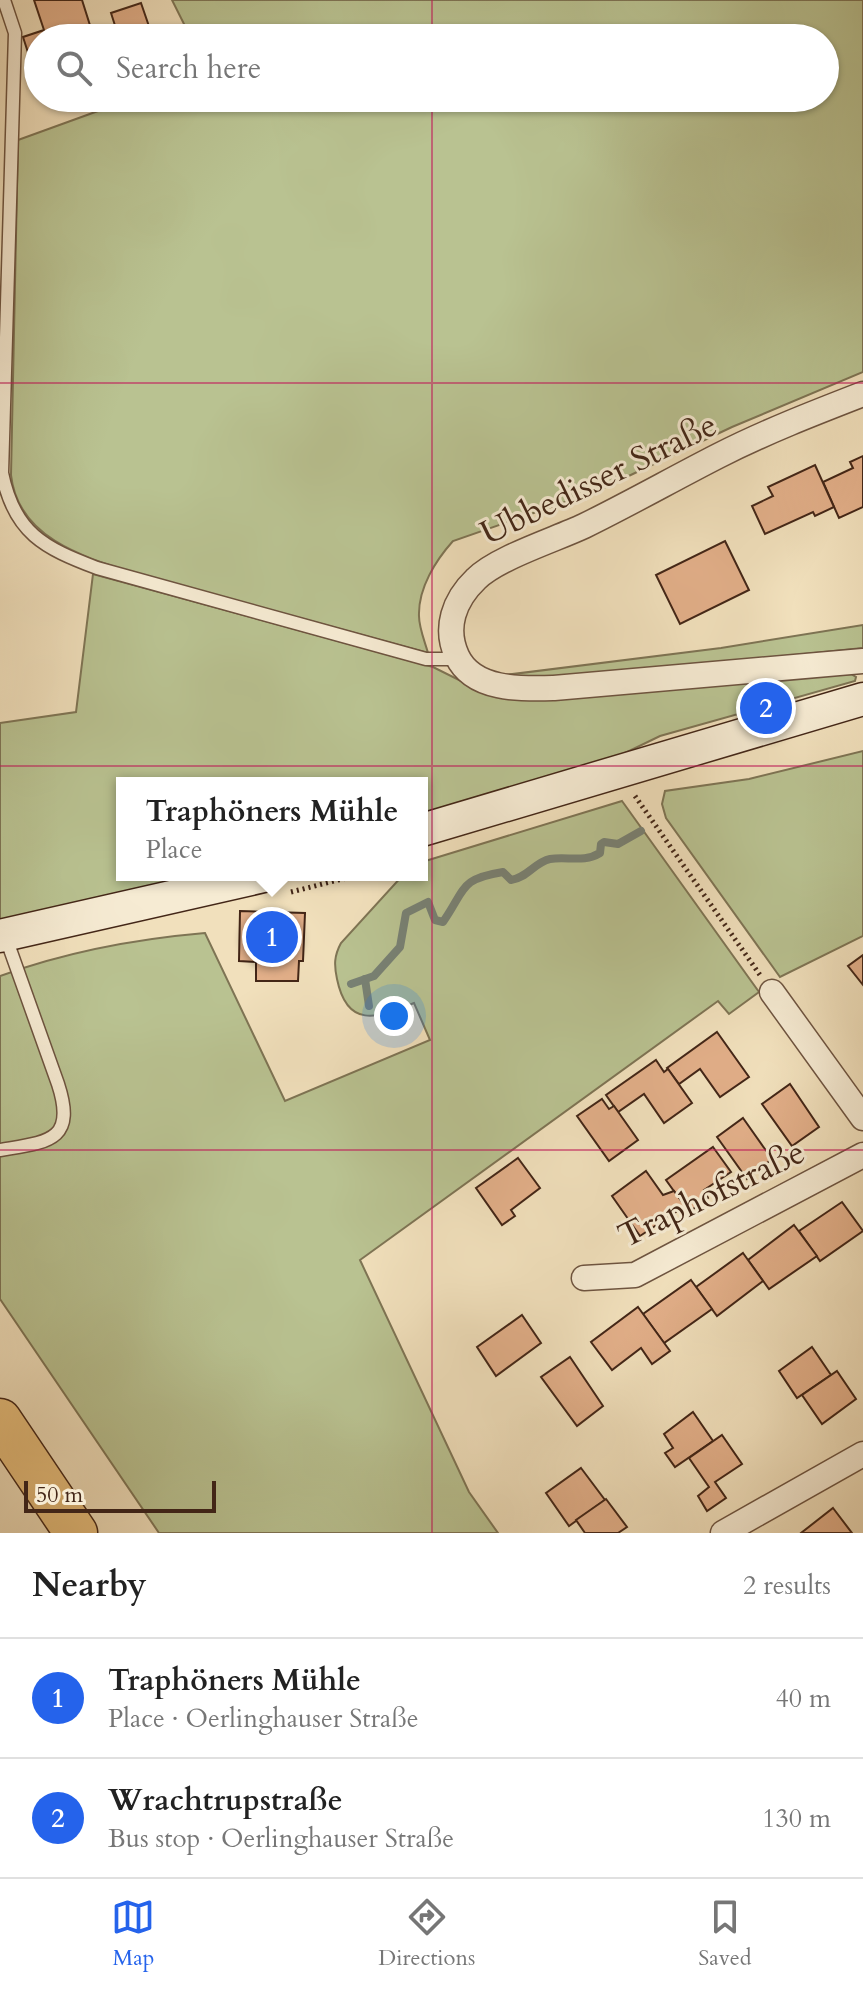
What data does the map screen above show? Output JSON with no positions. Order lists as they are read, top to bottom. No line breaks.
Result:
{"streets":{"street":["Ubbedisser Straße","Traphofstraße"]},"scale_bar":"50 m","page":{"search":"Search here","pins":["2","1"],"popup":["Traphöners Mühle","Place"],"scale":"50 m","heading":["Nearby","2 results"],"list":[{"mark":"1","name":"Traphöners Mühle","note":"Place · Oerlinghauser Straße","value":"40 m"},{"mark":"2","name":"Wrachtrupstraße","note":"Bus stop · Oerlinghauser Straße","value":"130 m"}],"nav":["Map","Directions","Saved"]}}
